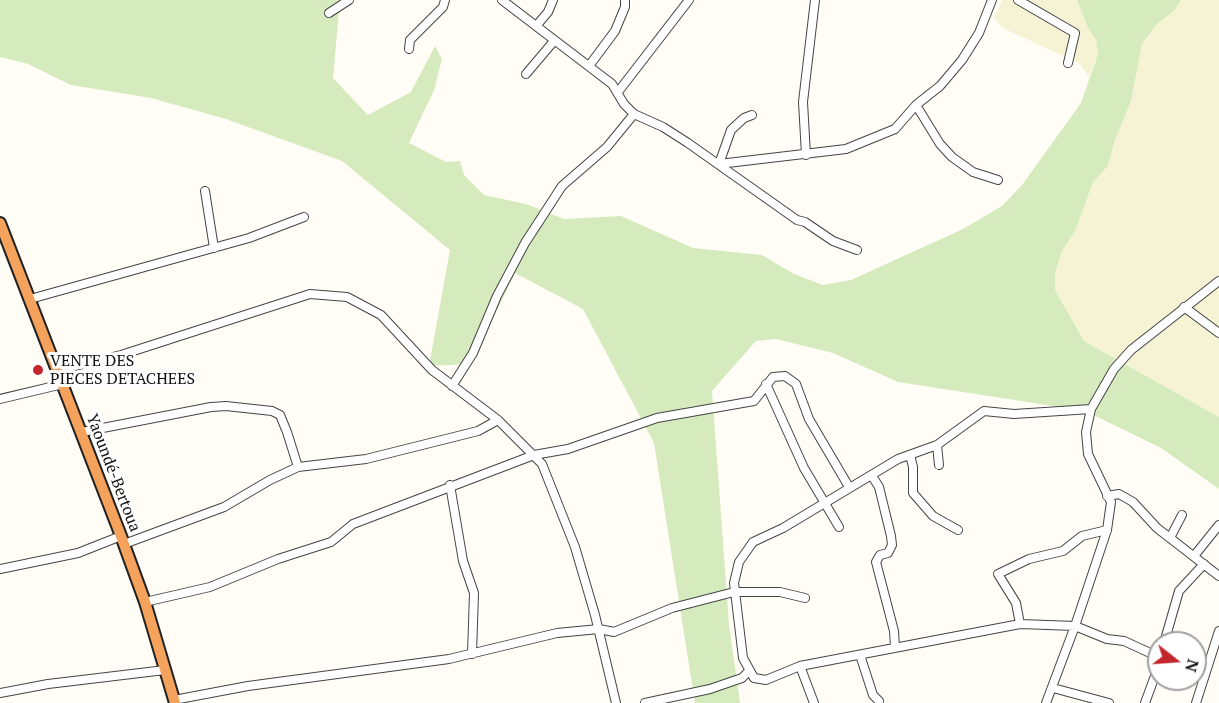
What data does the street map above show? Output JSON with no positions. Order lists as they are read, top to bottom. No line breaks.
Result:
{"streets":{"highway":["Yaoundé-Bertoua"]},"places":["VENTE DES PIECES DETACHEES"],"north":"right"}
